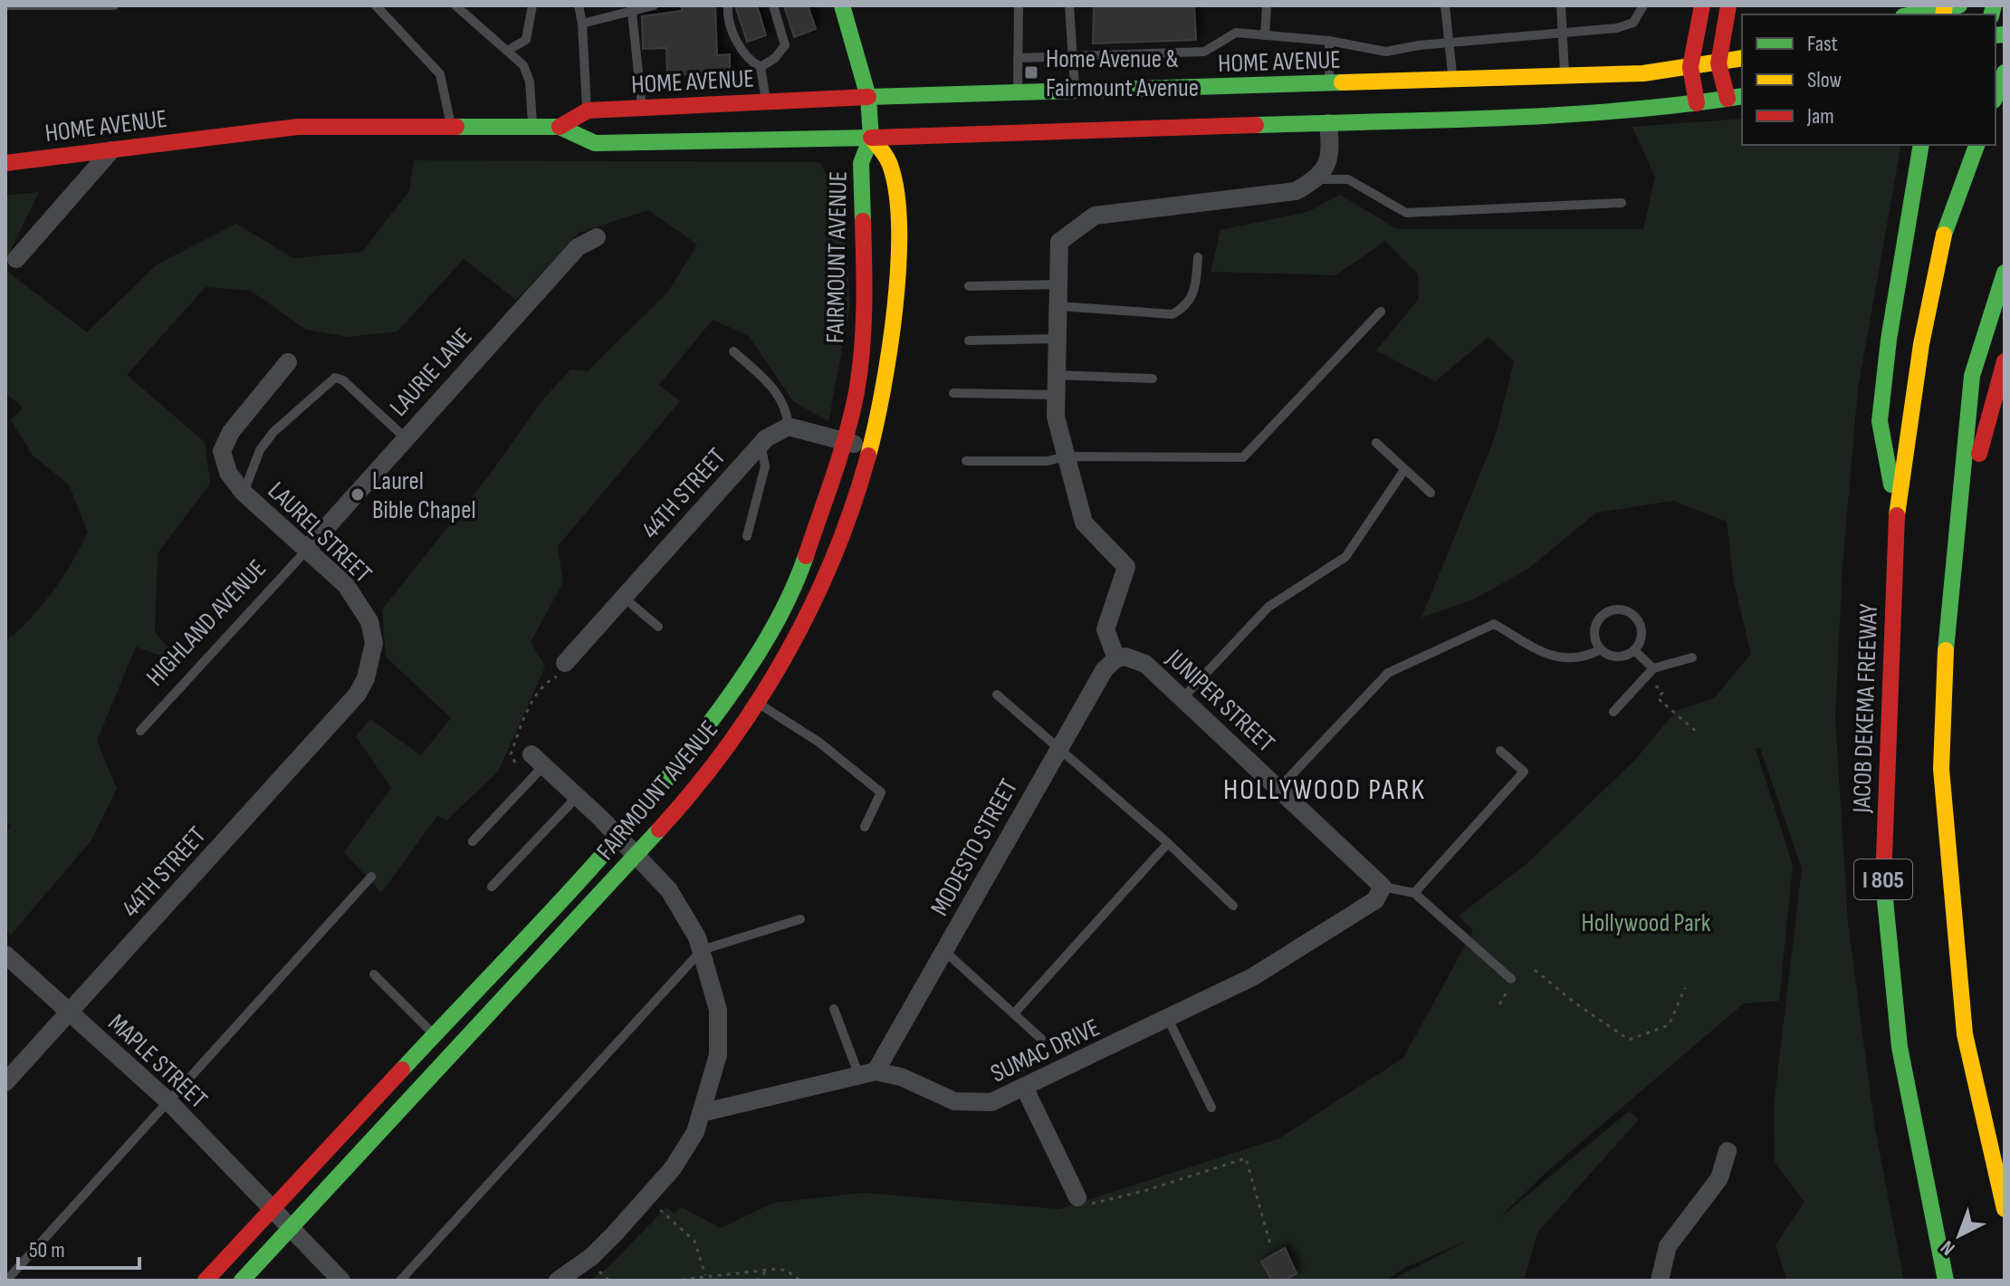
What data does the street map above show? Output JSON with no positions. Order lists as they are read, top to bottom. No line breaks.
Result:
{"streets":{"main road":["HOME AVENUE","FAIRMOUNT AVENUE","JACOB DEKEMA FREEWAY","I 805"],"street":["LAURIE LANE","44TH STREET","LAUREL STREET","JUNIPER STREET","MODESTO STREET","SUMAC DRIVE","MAPLE STREET"],"lane":["HIGHLAND AVENUE"]},"crossings":[["HOME AVENUE","FAIRMOUNT AVENUE"],["FAIRMOUNT AVENUE","MAPLE STREET"],["LAURIE LANE","LAUREL STREET"],["LAURIE LANE","HIGHLAND AVENUE"],["44TH STREET","LAUREL STREET"],["44TH STREET","MAPLE STREET"],["LAUREL STREET","HIGHLAND AVENUE"],["JUNIPER STREET","MODESTO STREET"],["JUNIPER STREET","SUMAC DRIVE"],["MODESTO STREET","SUMAC DRIVE"]],"districts":["HOLLYWOOD PARK"],"parks":["Hollywood Park"],"places":{"transit":["Home Avenue & Fairmount Avenue"],"other":["Laurel Bible Chapel"]},"legend":["Fast","Slow","Jam"],"scale_bar":"50 m","north":"bottom left"}
